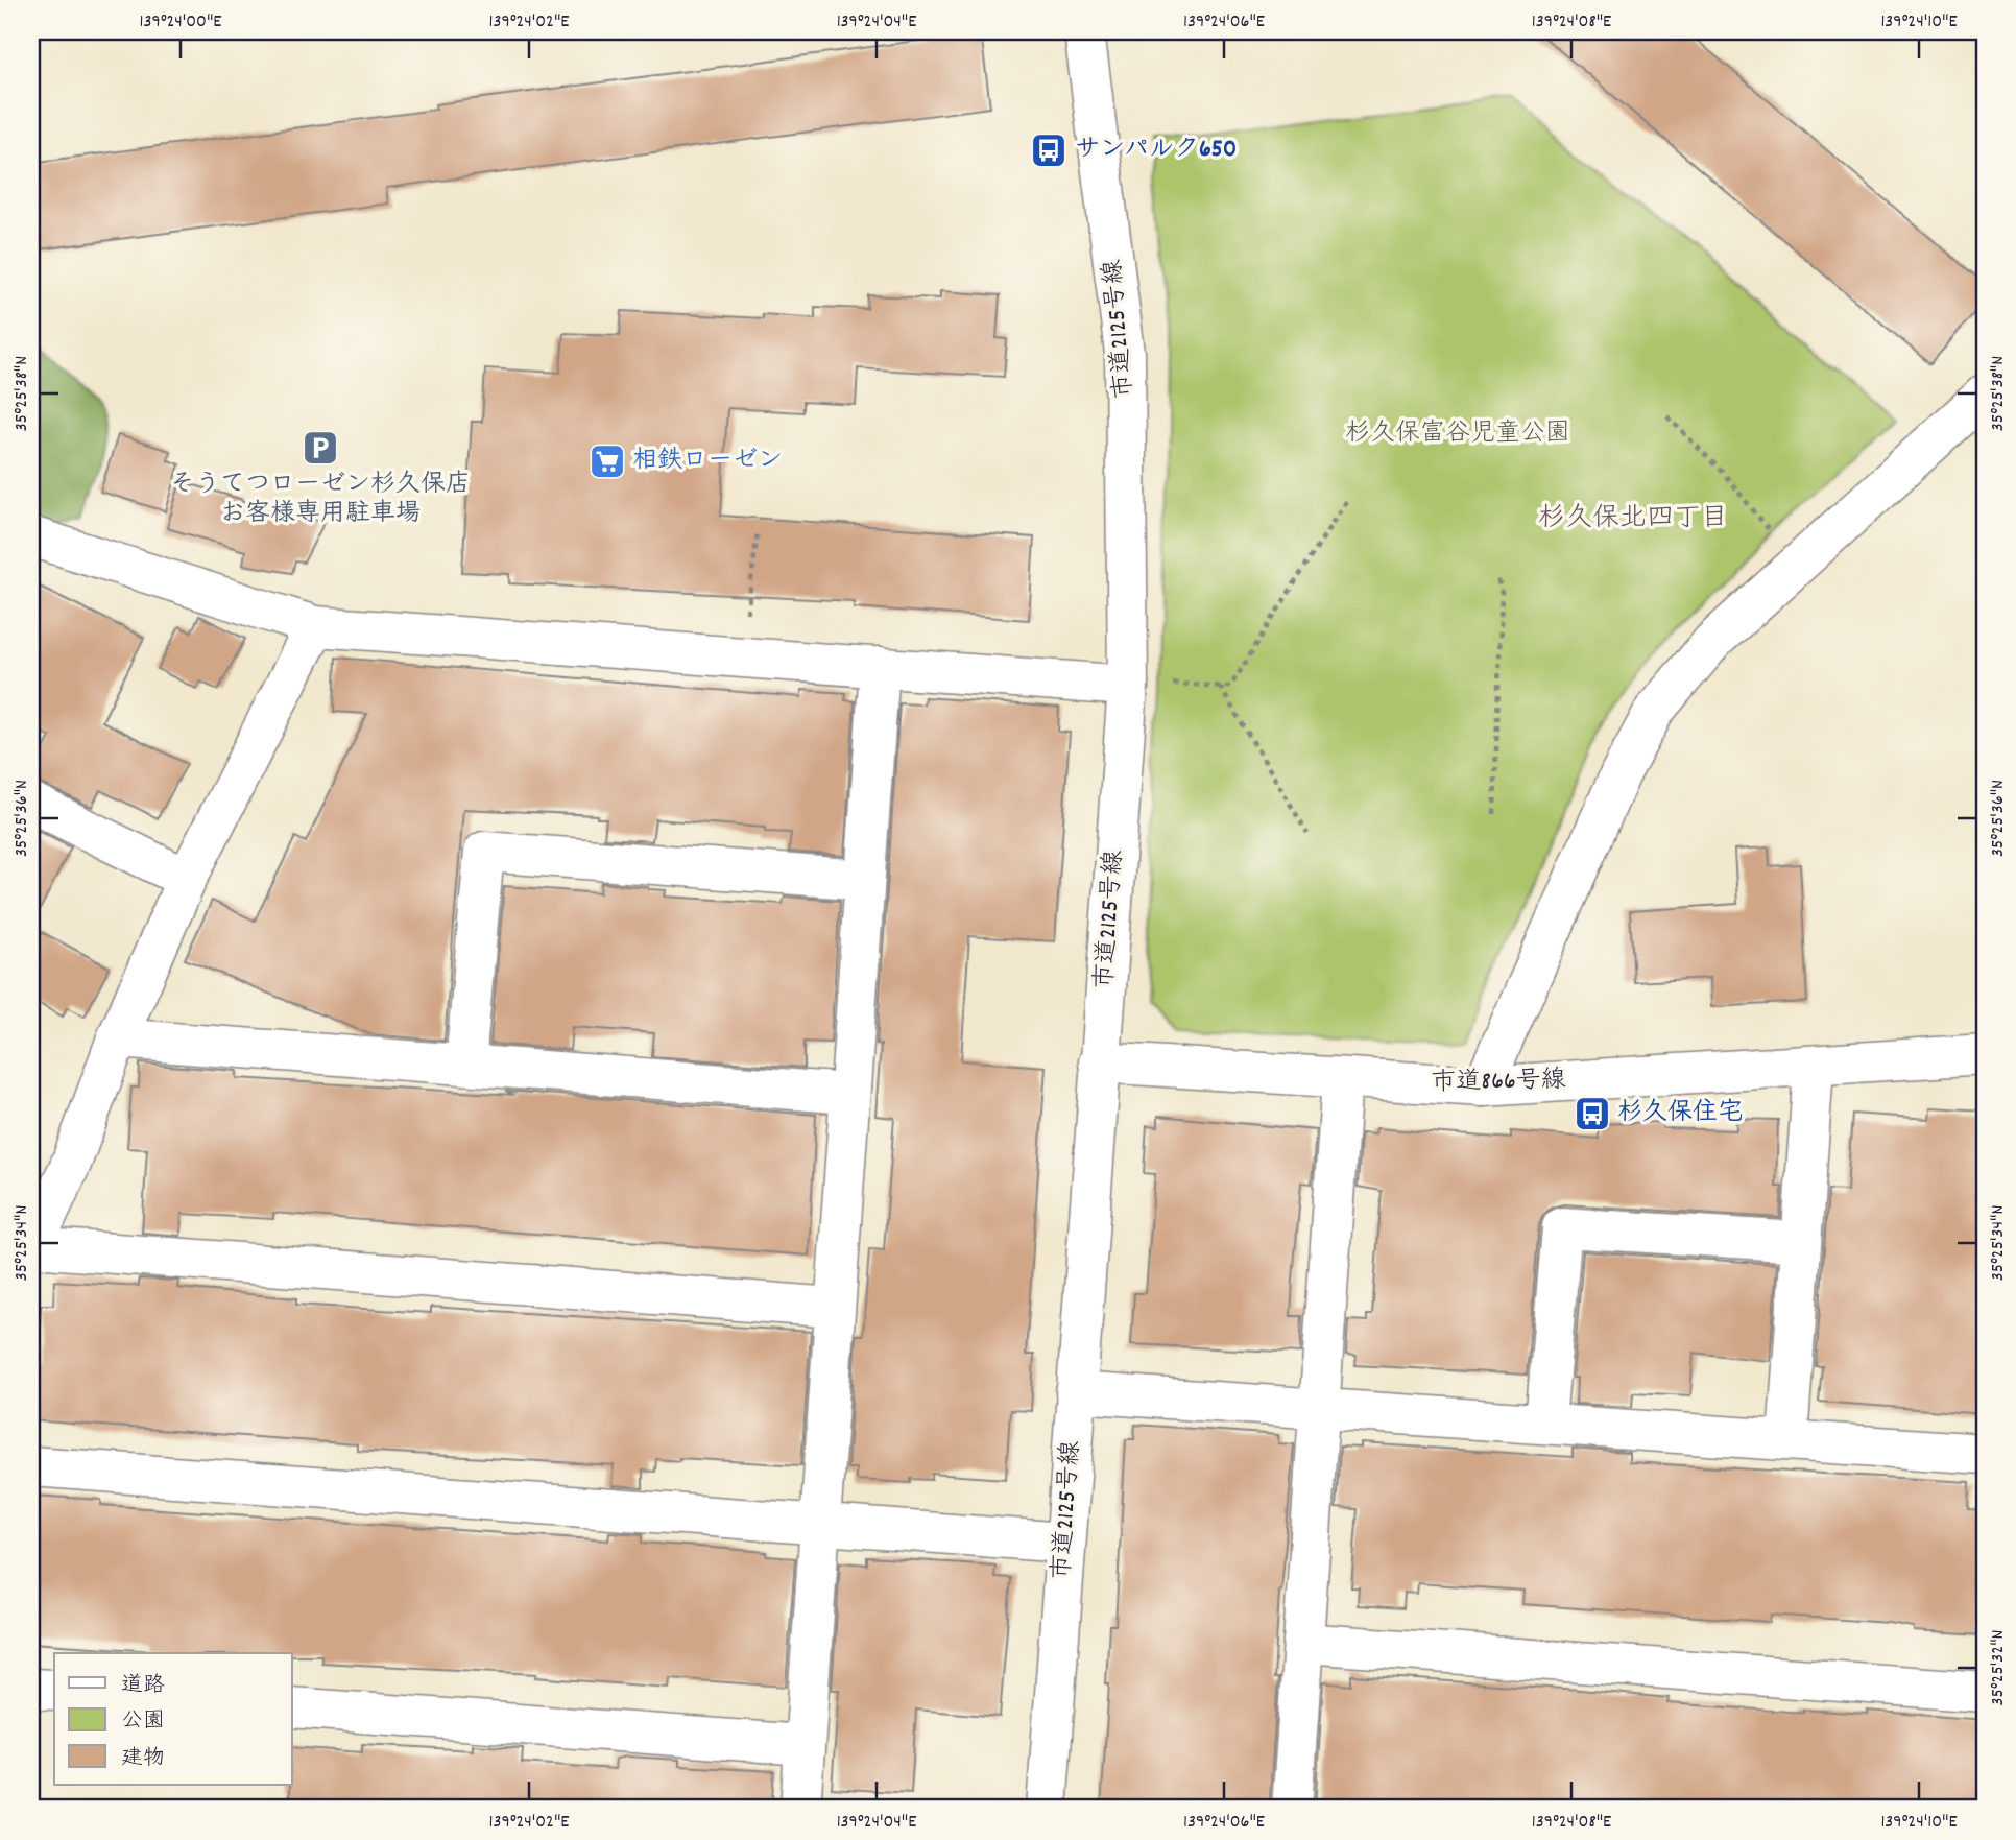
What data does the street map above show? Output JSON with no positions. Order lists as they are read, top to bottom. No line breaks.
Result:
{"streets":{"street":["市道2125号線","市道866号線"]},"crossings":[["市道2125号線","市道866号線"]],"districts":["杉久保北四丁目"],"parks":["杉久保富谷児童公園"],"places":{"bus stop":["サンパルク650","杉久保住宅"],"parking":["そうてつローゼン杉久保店 お客様専用駐車場"],"supermarket":["相鉄ローゼン"]},"legend":["道路","公園","建物"],"coordinates":["139°24'00\"E","139°24'02\"E","139°24'04\"E","139°24'06\"E","139°24'08\"E","139°24'10\"E","35°25'38\"N","35°25'36\"N","35°25'34\"N","35°25'32\"N"]}
